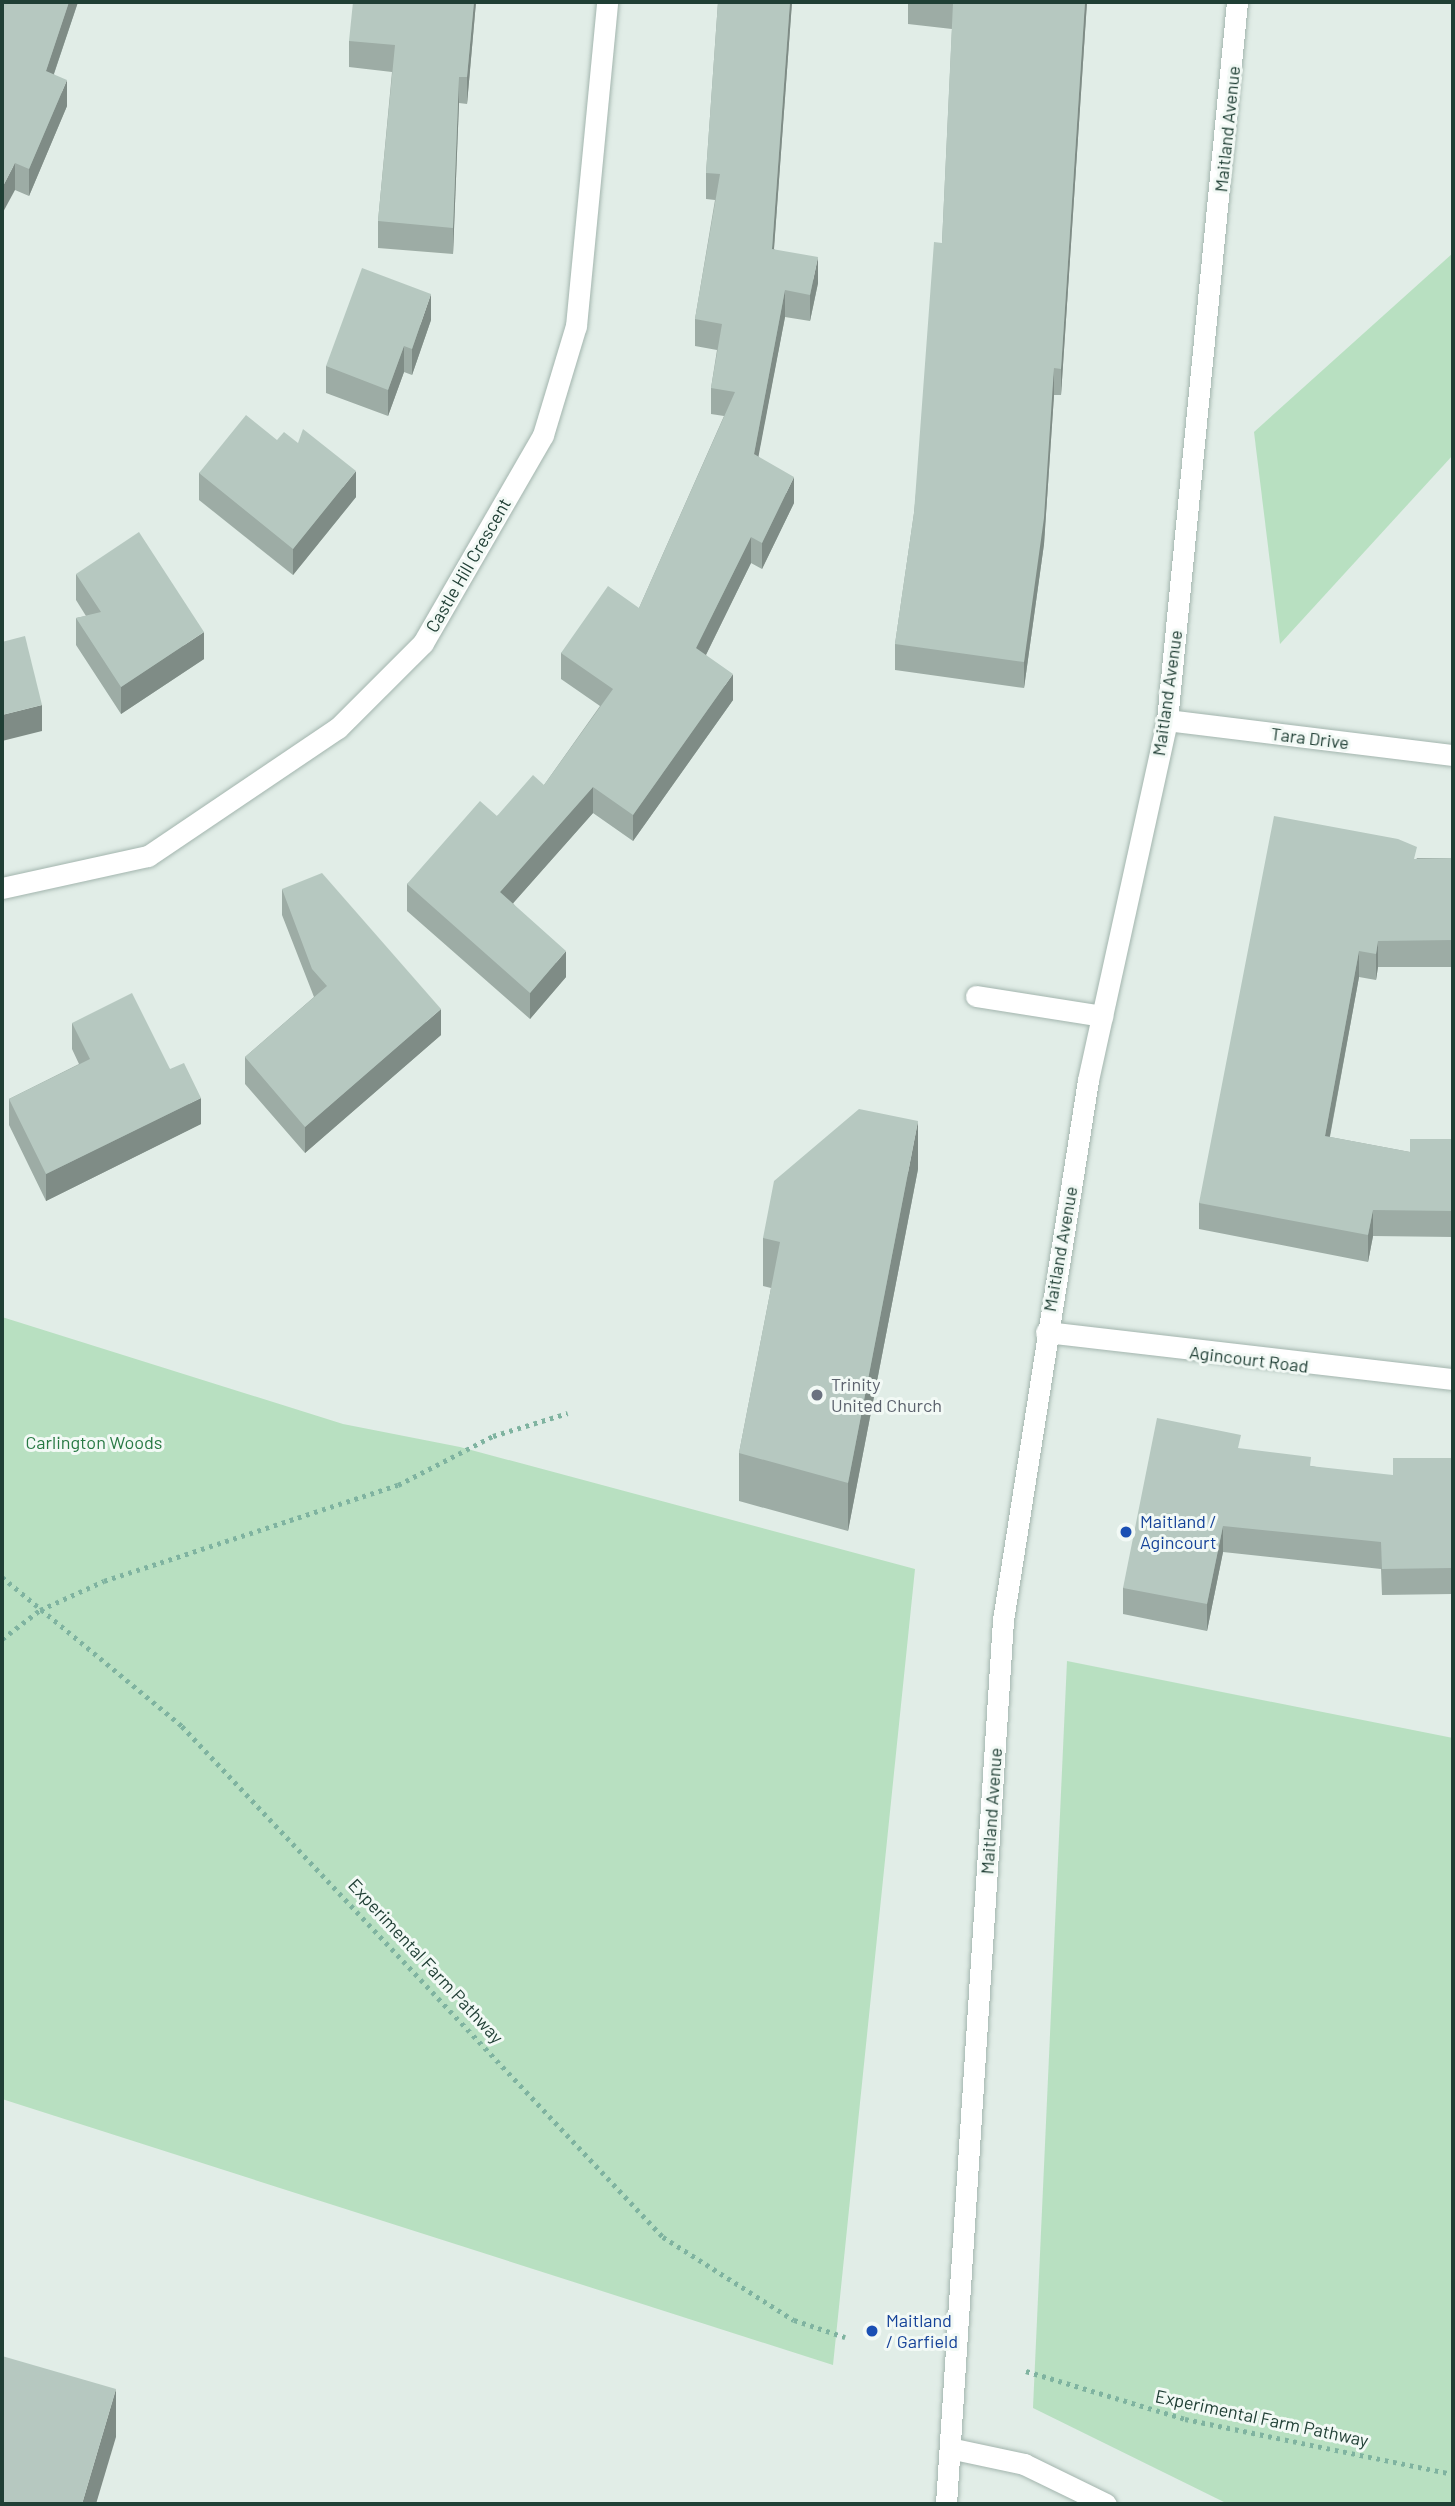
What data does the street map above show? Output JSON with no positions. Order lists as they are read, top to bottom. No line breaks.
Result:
{"streets":{"main road":["Maitland Avenue","Castle Hill Crescent","Tara Drive","Agincourt Road"],"path":["Experimental Farm Pathway"]},"crossings":[["Maitland Avenue","Tara Drive"],["Maitland Avenue","Agincourt Road"]],"parks":["Carlington Woods"],"places":["Trinity United Church","Maitland / Agincourt","Maitland / Garfield"]}
